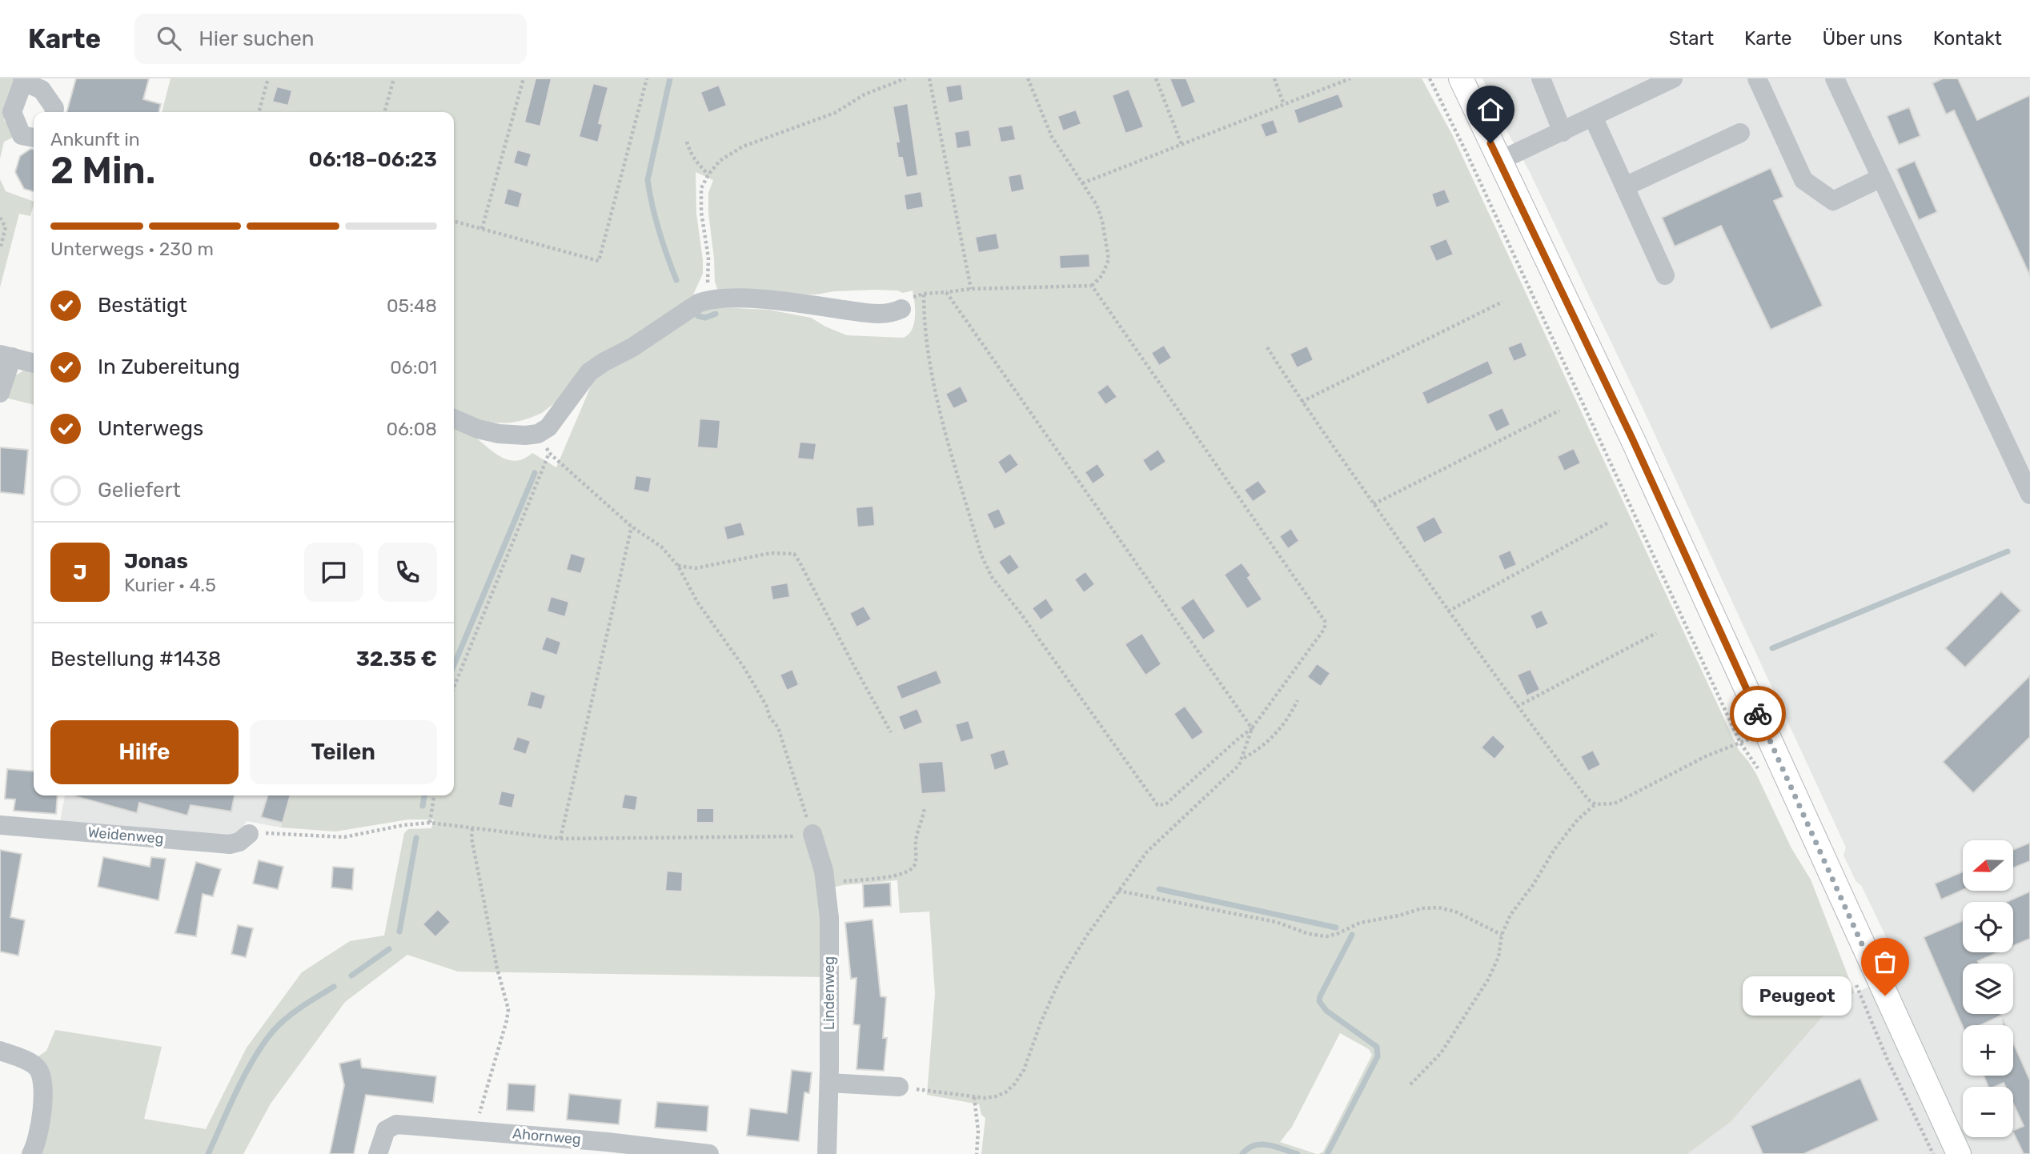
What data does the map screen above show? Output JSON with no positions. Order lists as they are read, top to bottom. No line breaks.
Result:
{"streets":{"street":["Weidenweg","Lindenweg","Ahornweg"]},"places":["Peugeot"],"north":"left","page":{"header":"Karte","search":"Hier suchen","nav":["Start","Karte","Über uns","Kontakt"],"heading":["2 Min.","Ankunft in","06:18–06:23"],"panel":["Jonas","Kurier · 4.5","Bestellung #1438","32.35 €"],"bar":"Unterwegs · 230 m","list":[["Bestätigt","05:48"],["In Zubereitung","06:01"],["Unterwegs","06:08"],"Geliefert"],"round":"J","buttons":["Hilfe","Teilen"],"map_buttons":["+","−"],"bubble":"Peugeot"}}
